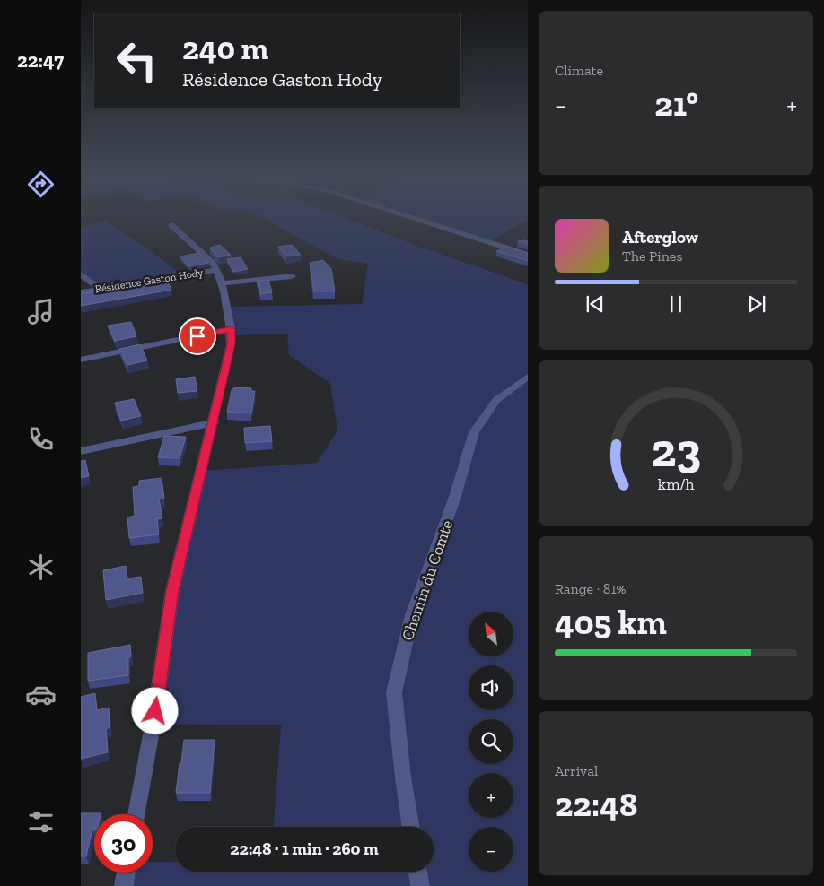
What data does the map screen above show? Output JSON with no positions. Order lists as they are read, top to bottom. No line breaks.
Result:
{"streets":{"street":["Résidence Gaston Hody","Chemin du Comte"]},"north":"top left","page":{"tabs":"22:47","tile":["Climate",["Range · 81%","405 km"],["Arrival","22:48"]],"turn":["240 m","Résidence Gaston Hody"],"heat":["−","21°","+"],"song":["Afterglow","The Pines"],"map_buttons":["+","−"],"limit":"30","trip":"22:48 · 1 min · 260 m","gauge":["23","km/h"]}}
